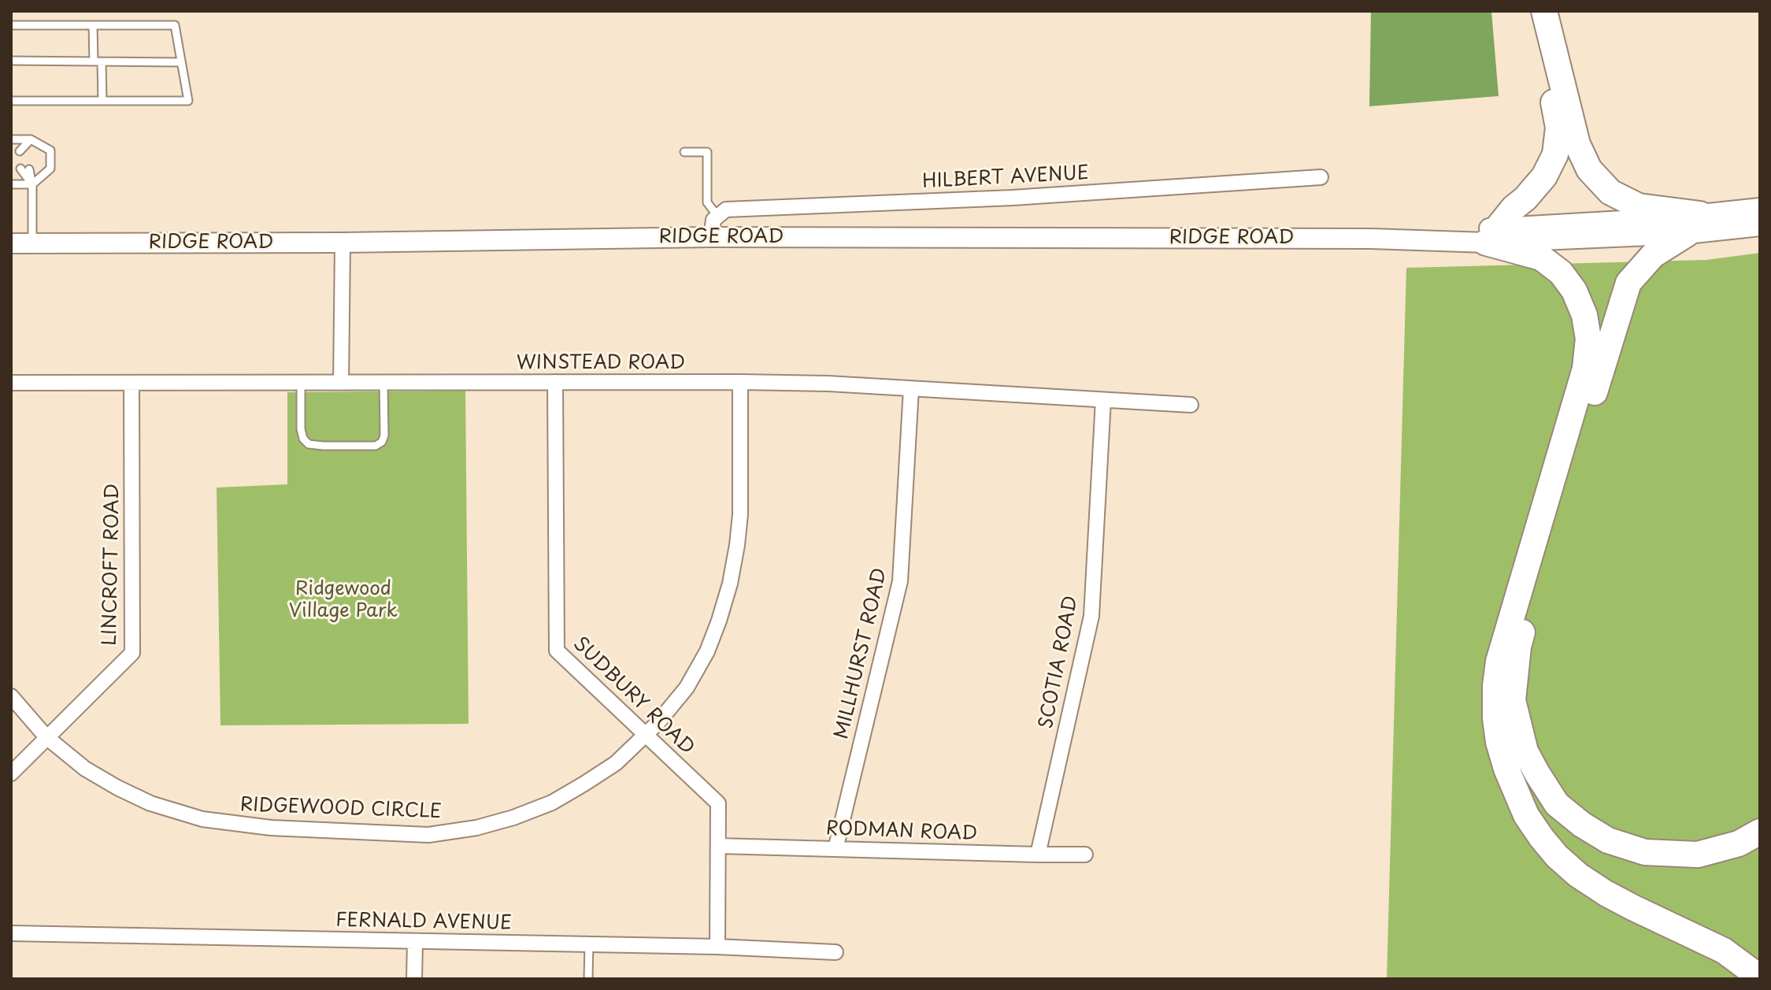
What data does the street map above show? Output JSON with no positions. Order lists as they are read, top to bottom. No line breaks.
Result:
{"streets":{"street":["HILBERT AVENUE","RIDGE ROAD","WINSTEAD ROAD","LINCROFT ROAD","MILLHURST ROAD","SCOTIA ROAD","SUDBURY ROAD","RIDGEWOOD CIRCLE","RODMAN ROAD","FERNALD AVENUE"]},"crossings":[["WINSTEAD ROAD","LINCROFT ROAD"],["WINSTEAD ROAD","MILLHURST ROAD"],["WINSTEAD ROAD","SCOTIA ROAD"],["WINSTEAD ROAD","SUDBURY ROAD"],["WINSTEAD ROAD","RIDGEWOOD CIRCLE"],["LINCROFT ROAD","RIDGEWOOD CIRCLE"],["MILLHURST ROAD","RODMAN ROAD"],["SCOTIA ROAD","RODMAN ROAD"],["SUDBURY ROAD","RIDGEWOOD CIRCLE"],["SUDBURY ROAD","RODMAN ROAD"],["SUDBURY ROAD","FERNALD AVENUE"]],"parks":["Ridgewood Village Park"]}
